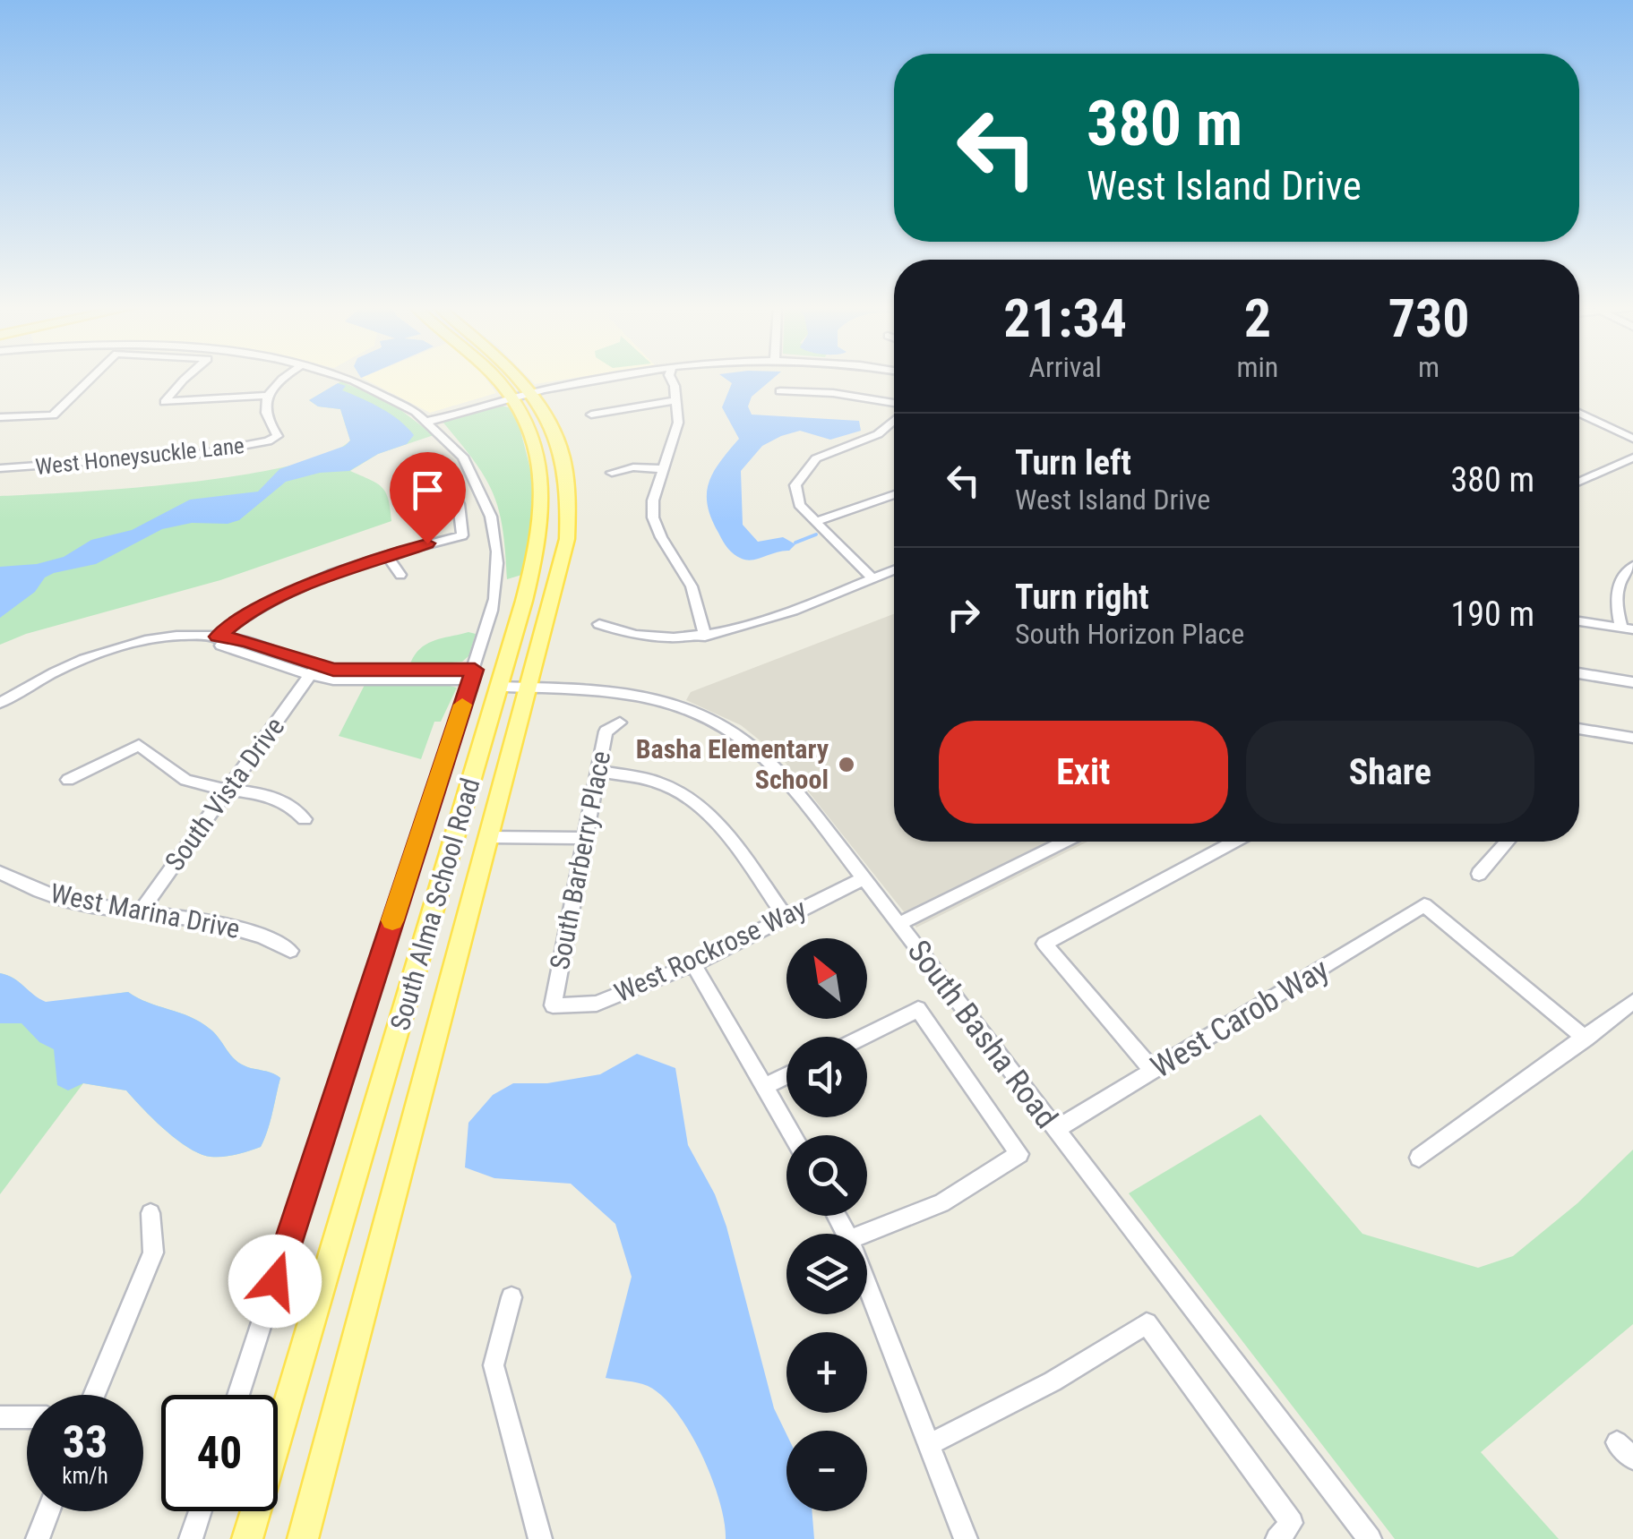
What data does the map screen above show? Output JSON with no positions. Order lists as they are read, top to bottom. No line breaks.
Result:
{"streets":{"main road":["South Alma School Road"],"street":["West Honeysuckle Lane","South Vista Drive","South Barberry Place","West Marina Drive","West Rockrose Way","West Carob Way","South Basha Road"]},"crossings":[["South Vista Drive","West Marina Drive"],["South Barberry Place","West Rockrose Way"],["South Alma School Road","South Basha Road"],["West Rockrose Way","South Basha Road"],["West Carob Way","South Basha Road"]],"places":["Basha Elementary School"],"north":"top left","page":{"turn":["380 m","West Island Drive"],"eta":["21:34","Arrival","2","min","730","m"],"list":[{"name":"Turn left","note":"West Island Drive","value":"380 m"},{"name":"Turn right","note":"South Horizon Place","value":"190 m"}],"buttons":["Exit","Share"],"map_buttons":["+","−"],"speed":"33 km/h","limit":"40"}}
